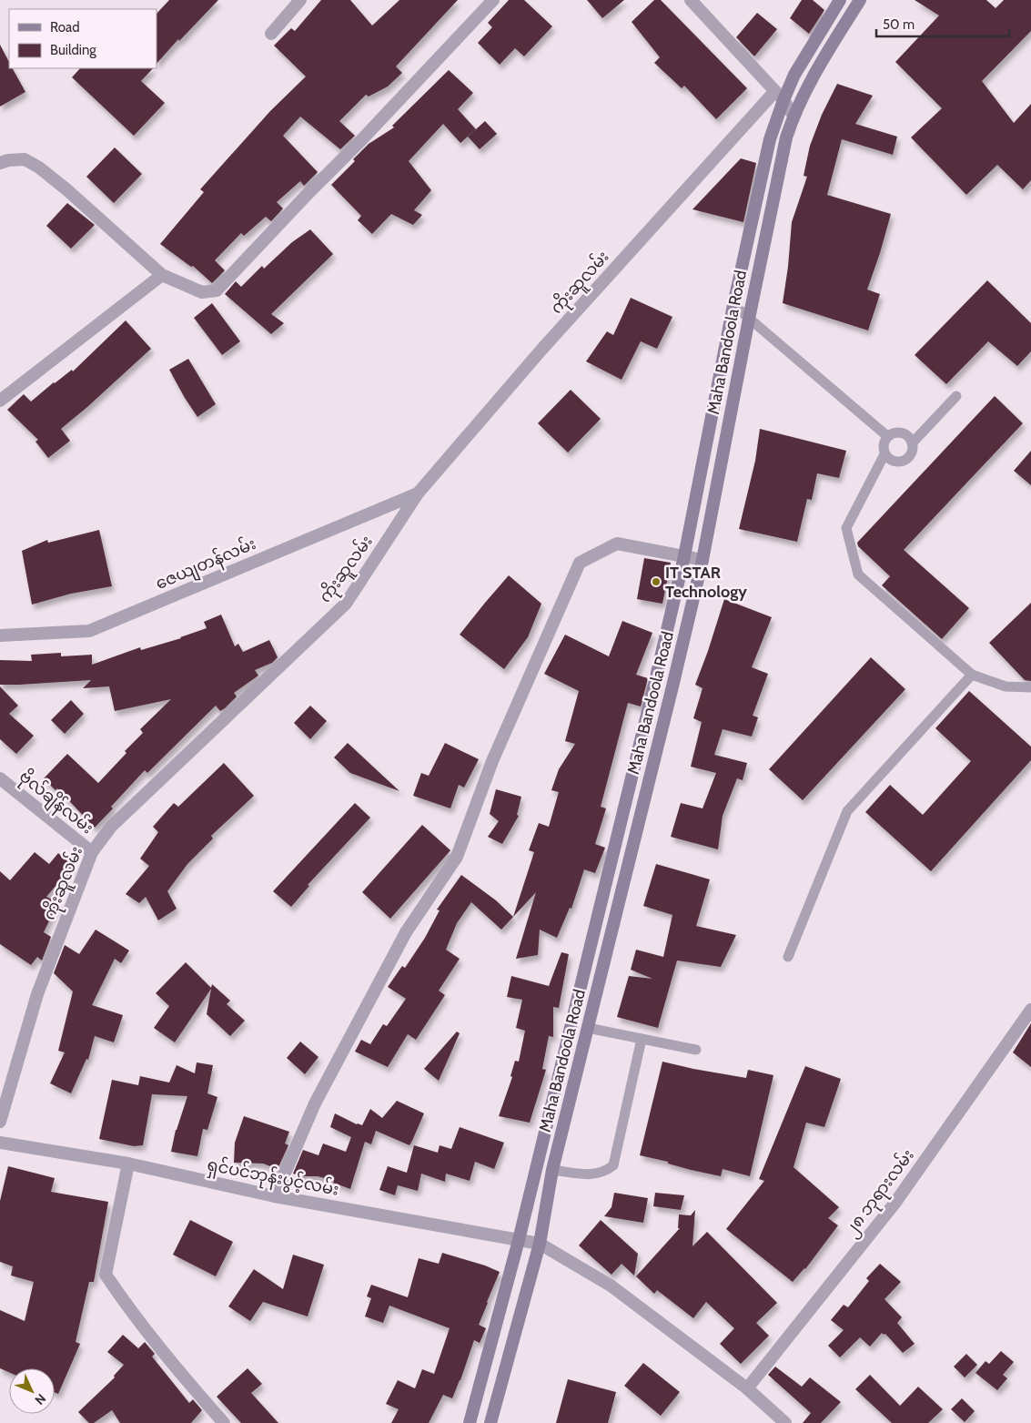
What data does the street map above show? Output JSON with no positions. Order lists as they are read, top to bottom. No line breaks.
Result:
{"streets":{"main road":["Maha Bandoola Road"],"street":["ကိုးဆူလမ်း","ဇေယျတန်လမ်း","ဗိုလ်ချိန်လမ်း","ရှင်ပင်ဘုန်းပွင့်လမ်း","၂၈ ဘုရားလမ်း"]},"crossings":[["ကိုးဆူလမ်း","Maha Bandoola Road"],["ကိုးဆူလမ်း","ဇေယျတန်လမ်း"],["ကိုးဆူလမ်း","ဗိုလ်ချိန်လမ်း"],["Maha Bandoola Road","ရှင်ပင်ဘုန်းပွင့်လမ်း"]],"places":["IT STAR Technology"],"legend":["Road","Building"],"scale_bar":"50 m","north":"bottom right"}
